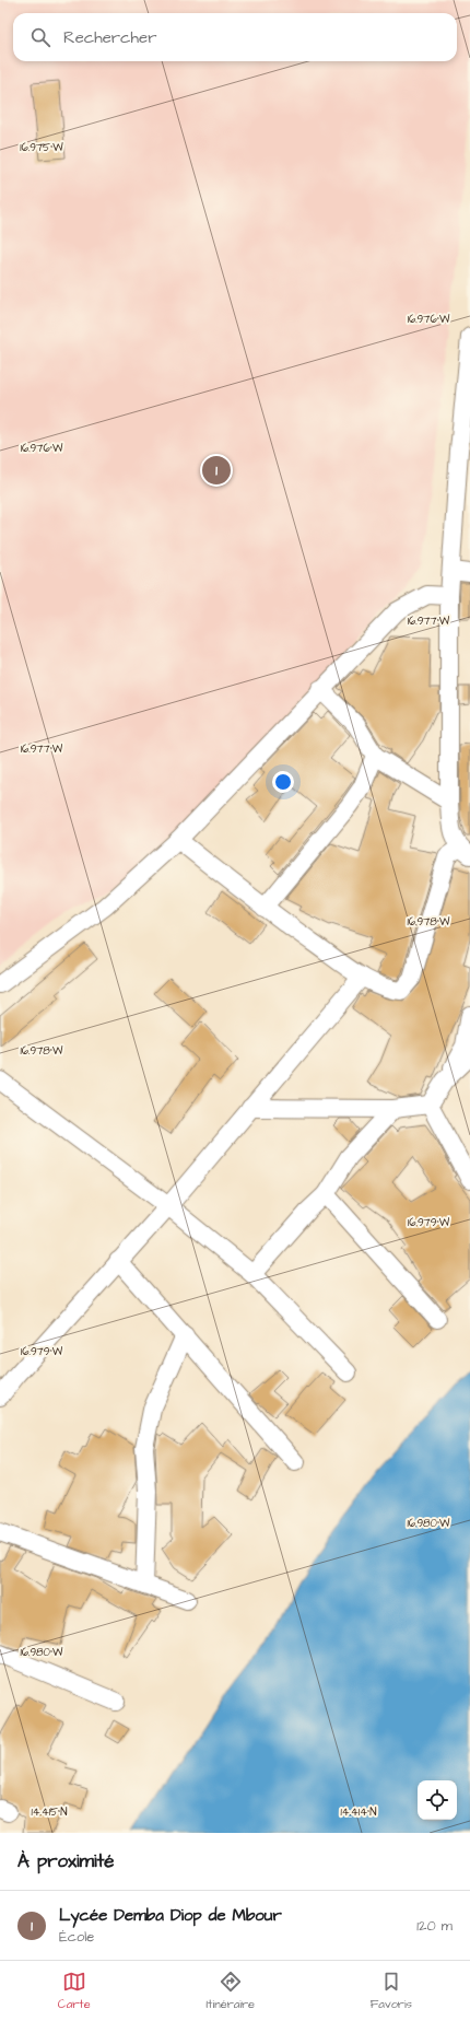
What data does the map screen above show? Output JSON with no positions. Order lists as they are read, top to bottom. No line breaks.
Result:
{"page":{"search":"Rechercher","pins":"1","heading":"À proximité","list":[{"mark":"1","name":"Lycée Demba Diop de Mbour","note":"École","value":"120 m"}],"nav":["Carte","Itinéraire","Favoris"]},"coordinates":["16.975°W","16.976°W","16.977°W","16.978°W","16.979°W","16.980°W","14.415°N","14.414°N"]}
